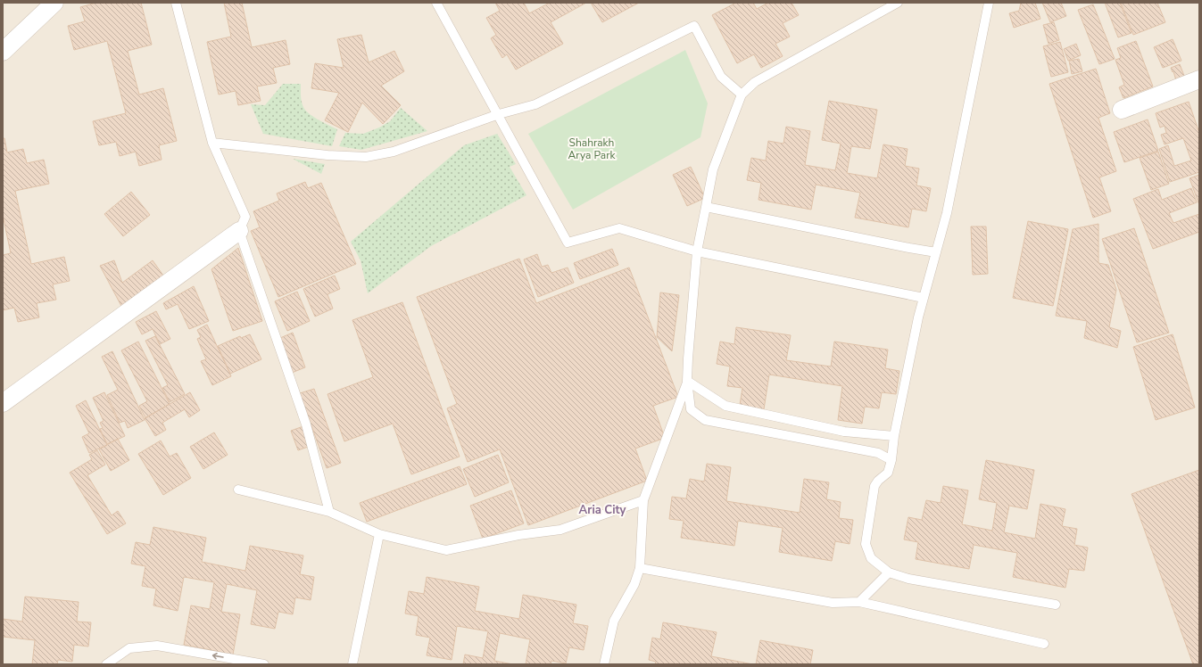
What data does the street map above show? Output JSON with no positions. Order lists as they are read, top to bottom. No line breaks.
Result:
{"districts":["Aria City"],"parks":["Shahrakh Arya Park"]}
